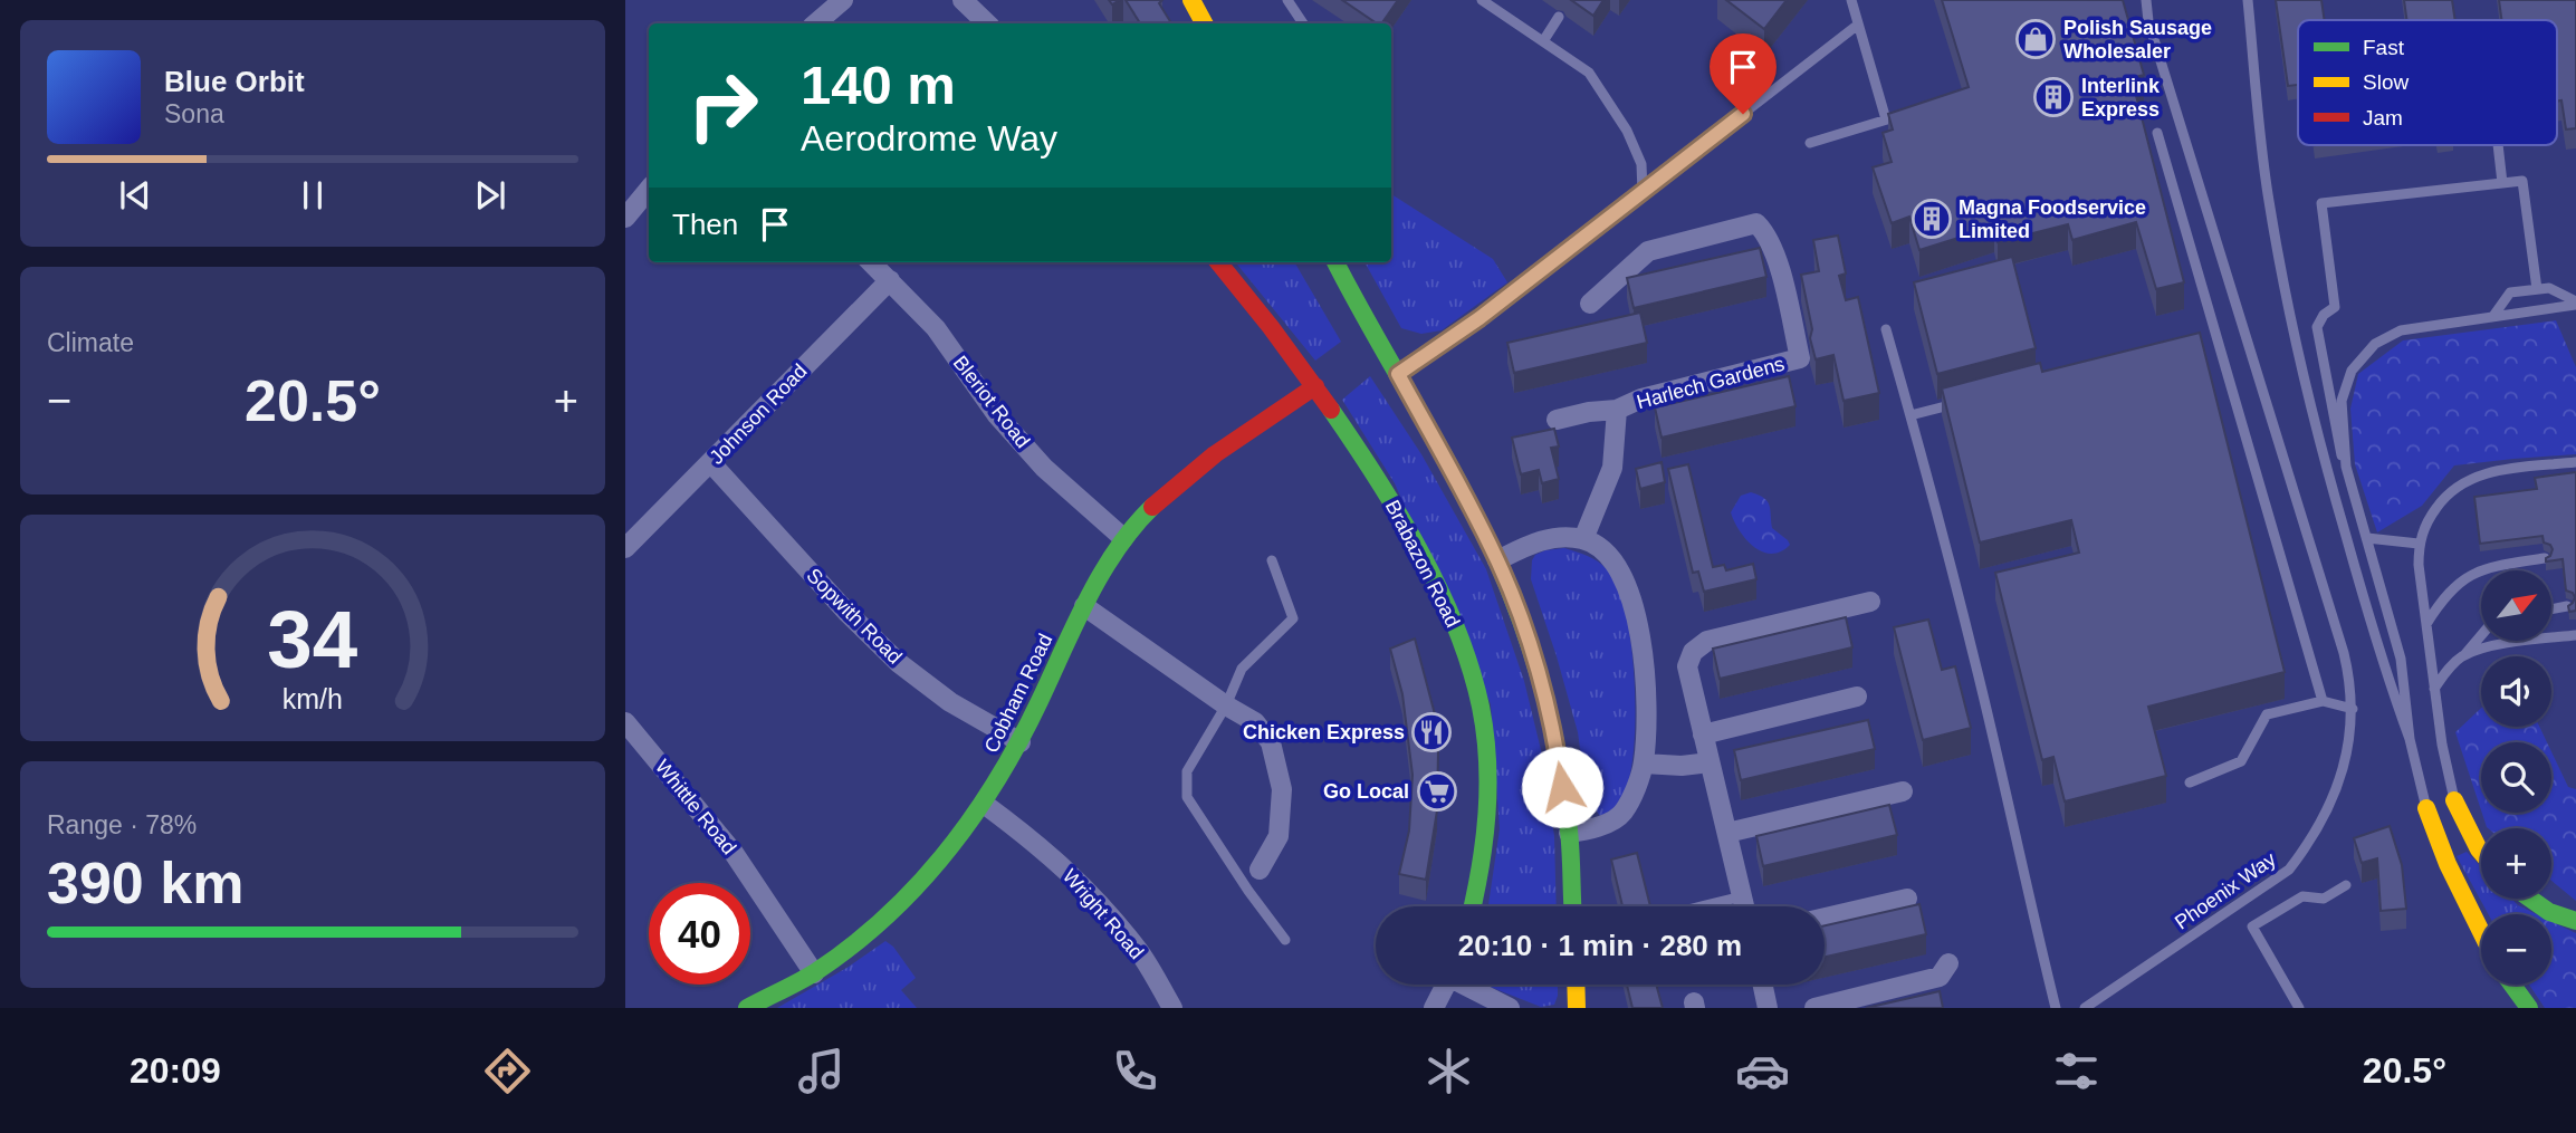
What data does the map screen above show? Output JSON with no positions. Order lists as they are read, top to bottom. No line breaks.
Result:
{"streets":{"main road":["Brabazon Road","Cobham Road"],"street":["Harlech Gardens","Bleriot Road","Johnson Road","Sopwith Road","Whittle Road","Wright Road"],"lane":["Phoenix Way"]},"crossings":[["Bleriot Road","Johnson Road"],["Bleriot Road","Cobham Road"],["Johnson Road","Sopwith Road"],["Brabazon Road","Cobham Road"],["Sopwith Road","Cobham Road"],["Cobham Road","Whittle Road"],["Cobham Road","Wright Road"]],"places":{"shop":["Polish Sausage Wholesaler"],"building":["Interlink Express","Magna Foodservice Limited"],"restaurant":["Chicken Express"],"supermarket":["Go Local"]},"legend":["Fast","Slow","Jam"],"north":"top right","page":{"turn":["140 m","Aerodrome Way"],"song":["Blue Orbit","Sona"],"then":"Then","tile":["Climate",["Range · 78%","390 km"]],"heat":["−","20.5°","+"],"map_buttons":["+","−"],"limit":"40","trip":"20:10 · 1 min · 280 m","tabs":["20:09","20.5°"],"gauge":["34","km/h"]}}
